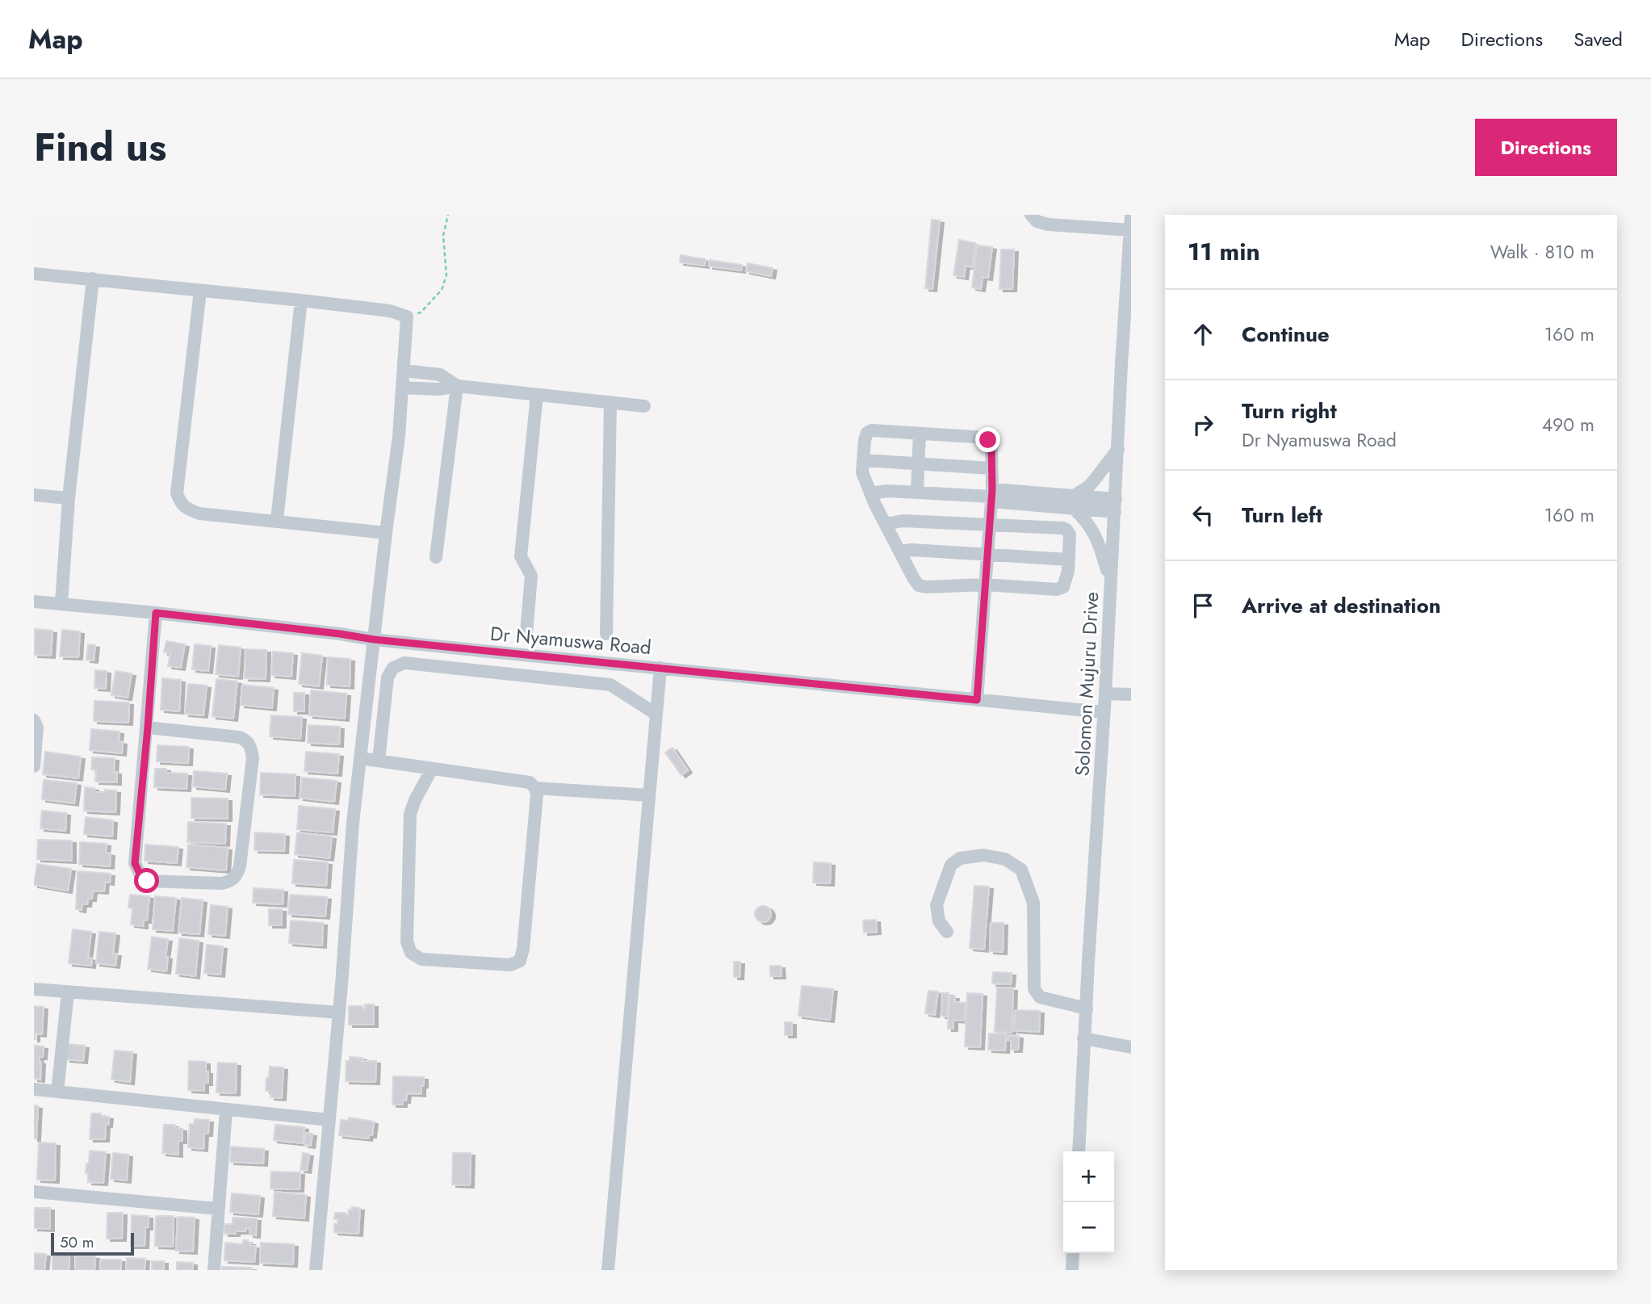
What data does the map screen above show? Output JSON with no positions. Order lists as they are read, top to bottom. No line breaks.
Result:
{"streets":{"street":["Dr Nyamuswa Road","Solomon Mujuru Drive"]},"crossings":[["Dr Nyamuswa Road","Solomon Mujuru Drive"]],"scale_bar":"50 m","page":{"header":"Map","nav":["Map","Directions","Saved"],"title":"Find us","buttons":"Directions","heading":["11 min","Walk · 810 m"],"list":[["Continue","160 m"],["Turn right","Dr Nyamuswa Road","490 m"],["Turn left","160 m"],"Arrive at destination"],"map_buttons":["+","−"],"scale":"50 m"}}
